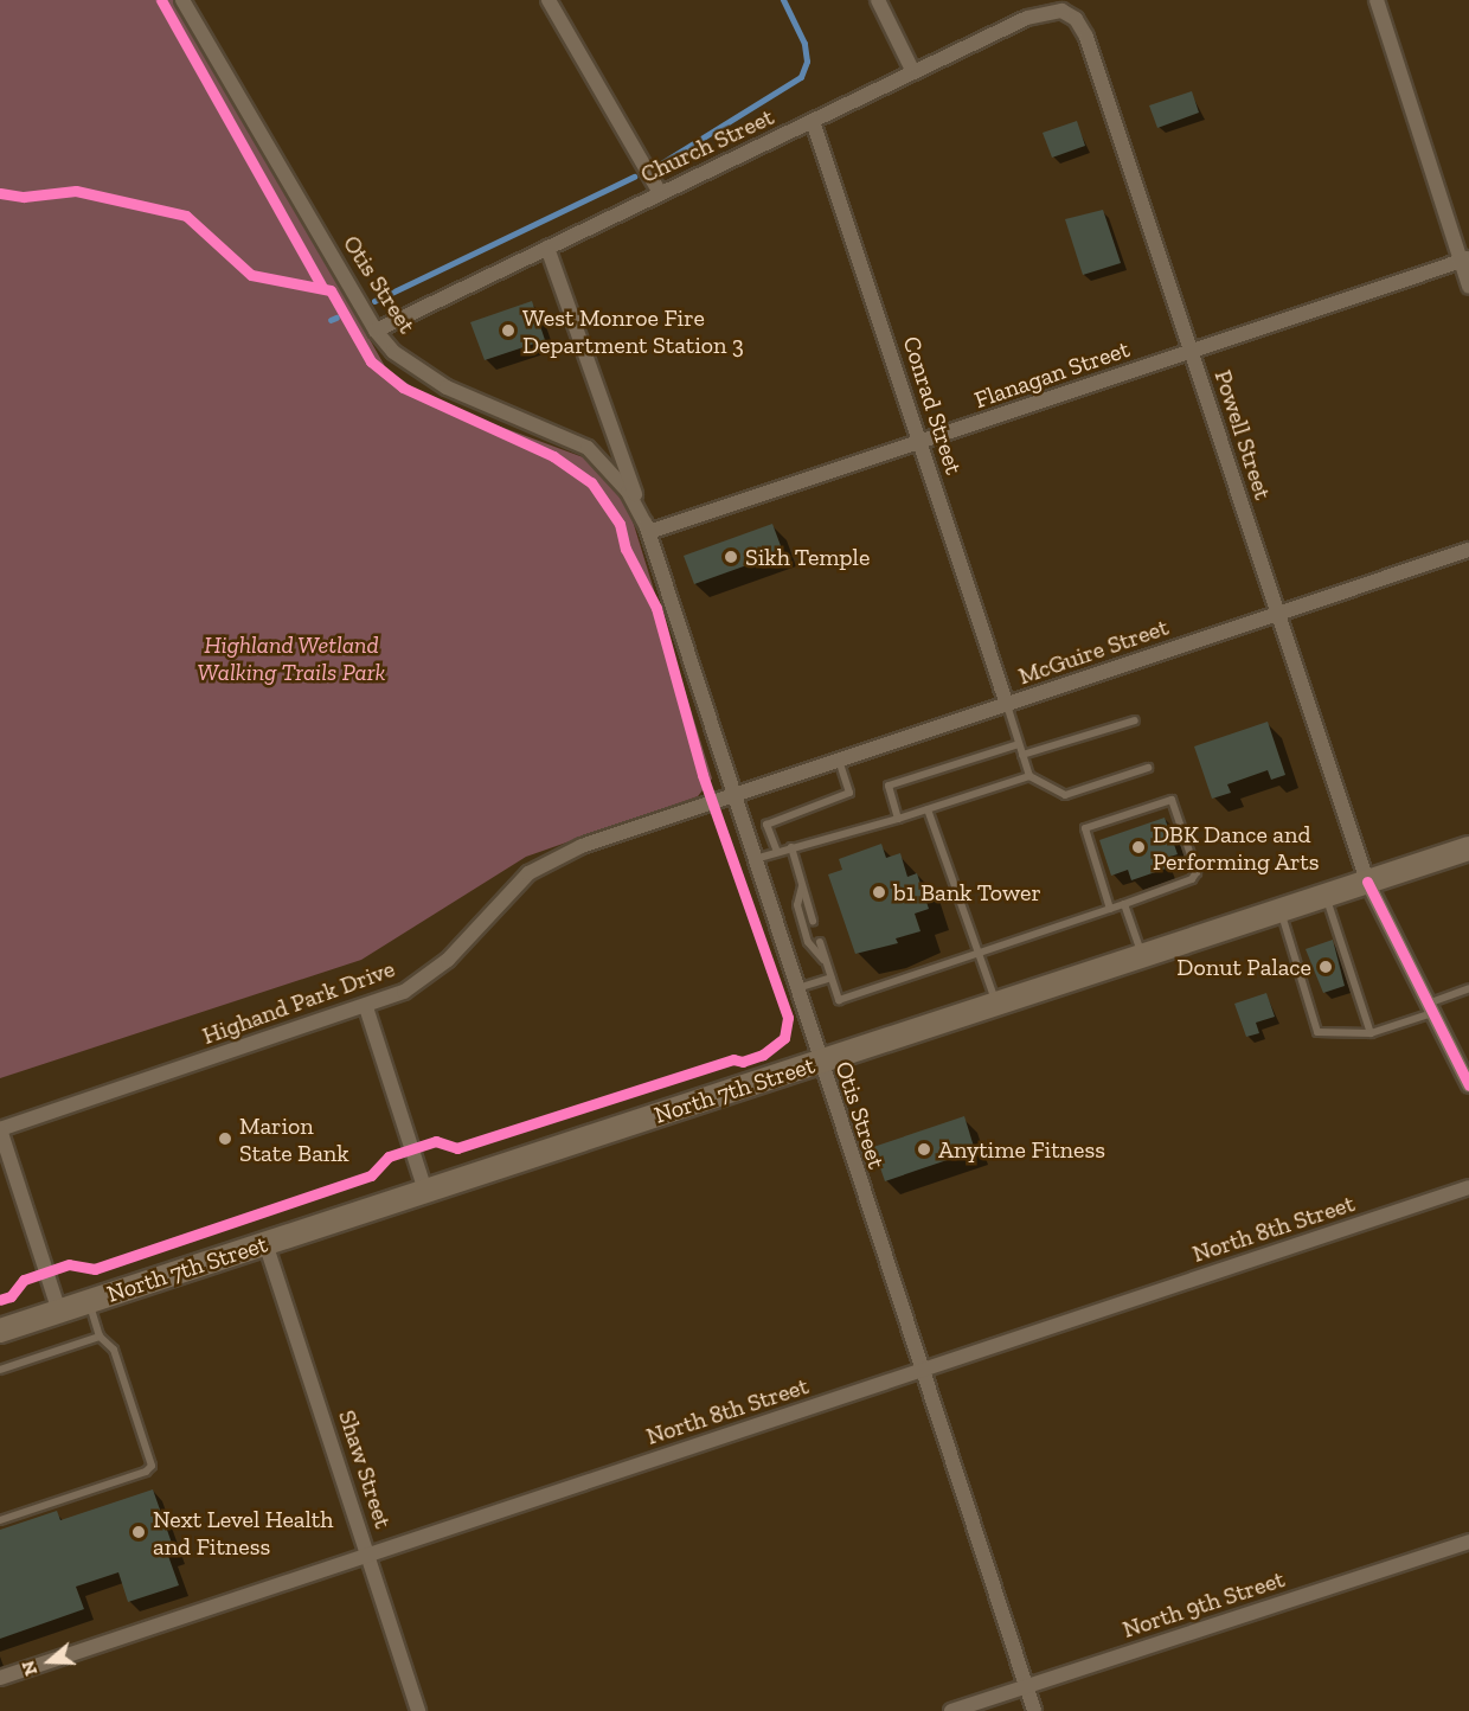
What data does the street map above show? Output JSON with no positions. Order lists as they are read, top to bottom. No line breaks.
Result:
{"streets":{"main road":["North 7th Street"],"street":["Church Street","Otis Street","Flanagan Street","Conrad Street","Powell Street","McGuire Street","Highand Park Drive","North 8th Street","Shaw Street","North 9th Street"]},"crossings":[["Church Street","Otis Street"],["Church Street","Conrad Street"],["Church Street","Powell Street"],["Otis Street","Flanagan Street"],["Otis Street","McGuire Street"],["Otis Street","Highand Park Drive"],["Otis Street","North 7th Street"],["Otis Street","North 8th Street"],["Otis Street","North 9th Street"],["Flanagan Street","Conrad Street"],["Flanagan Street","Powell Street"],["Conrad Street","McGuire Street"],["Powell Street","McGuire Street"],["Powell Street","North 7th Street"],["McGuire Street","Highand Park Drive"],["North 7th Street","Shaw Street"],["North 8th Street","Shaw Street"]],"parks":["Highland Wetland Walking Trails Park"],"places":["West Monroe Fire Department Station 3","Sikh Temple","DBK Dance and Performing Arts","b1 Bank Tower","Donut Palace","Marion State Bank","Anytime Fitness","Next Level Health and Fitness"],"north":"left"}
